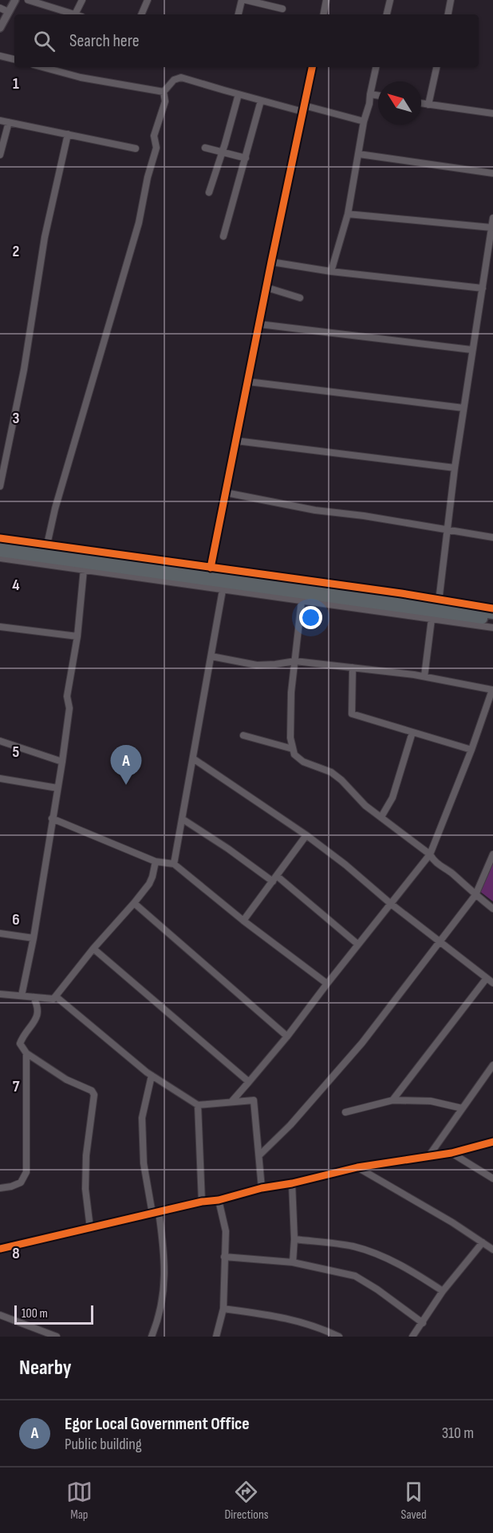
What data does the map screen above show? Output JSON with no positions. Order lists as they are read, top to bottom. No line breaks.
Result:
{"scale_bar":"100 m","north":"top left","page":{"search":"Search here","pins":"A","scale":"100 m","heading":"Nearby","list":[{"mark":"A","name":"Egor Local Government Office","note":"Public building","value":"310 m"}],"nav":["Map","Directions","Saved"]},"grid":{"rows":["1","2","3","4","5","6","7","8"]}}
